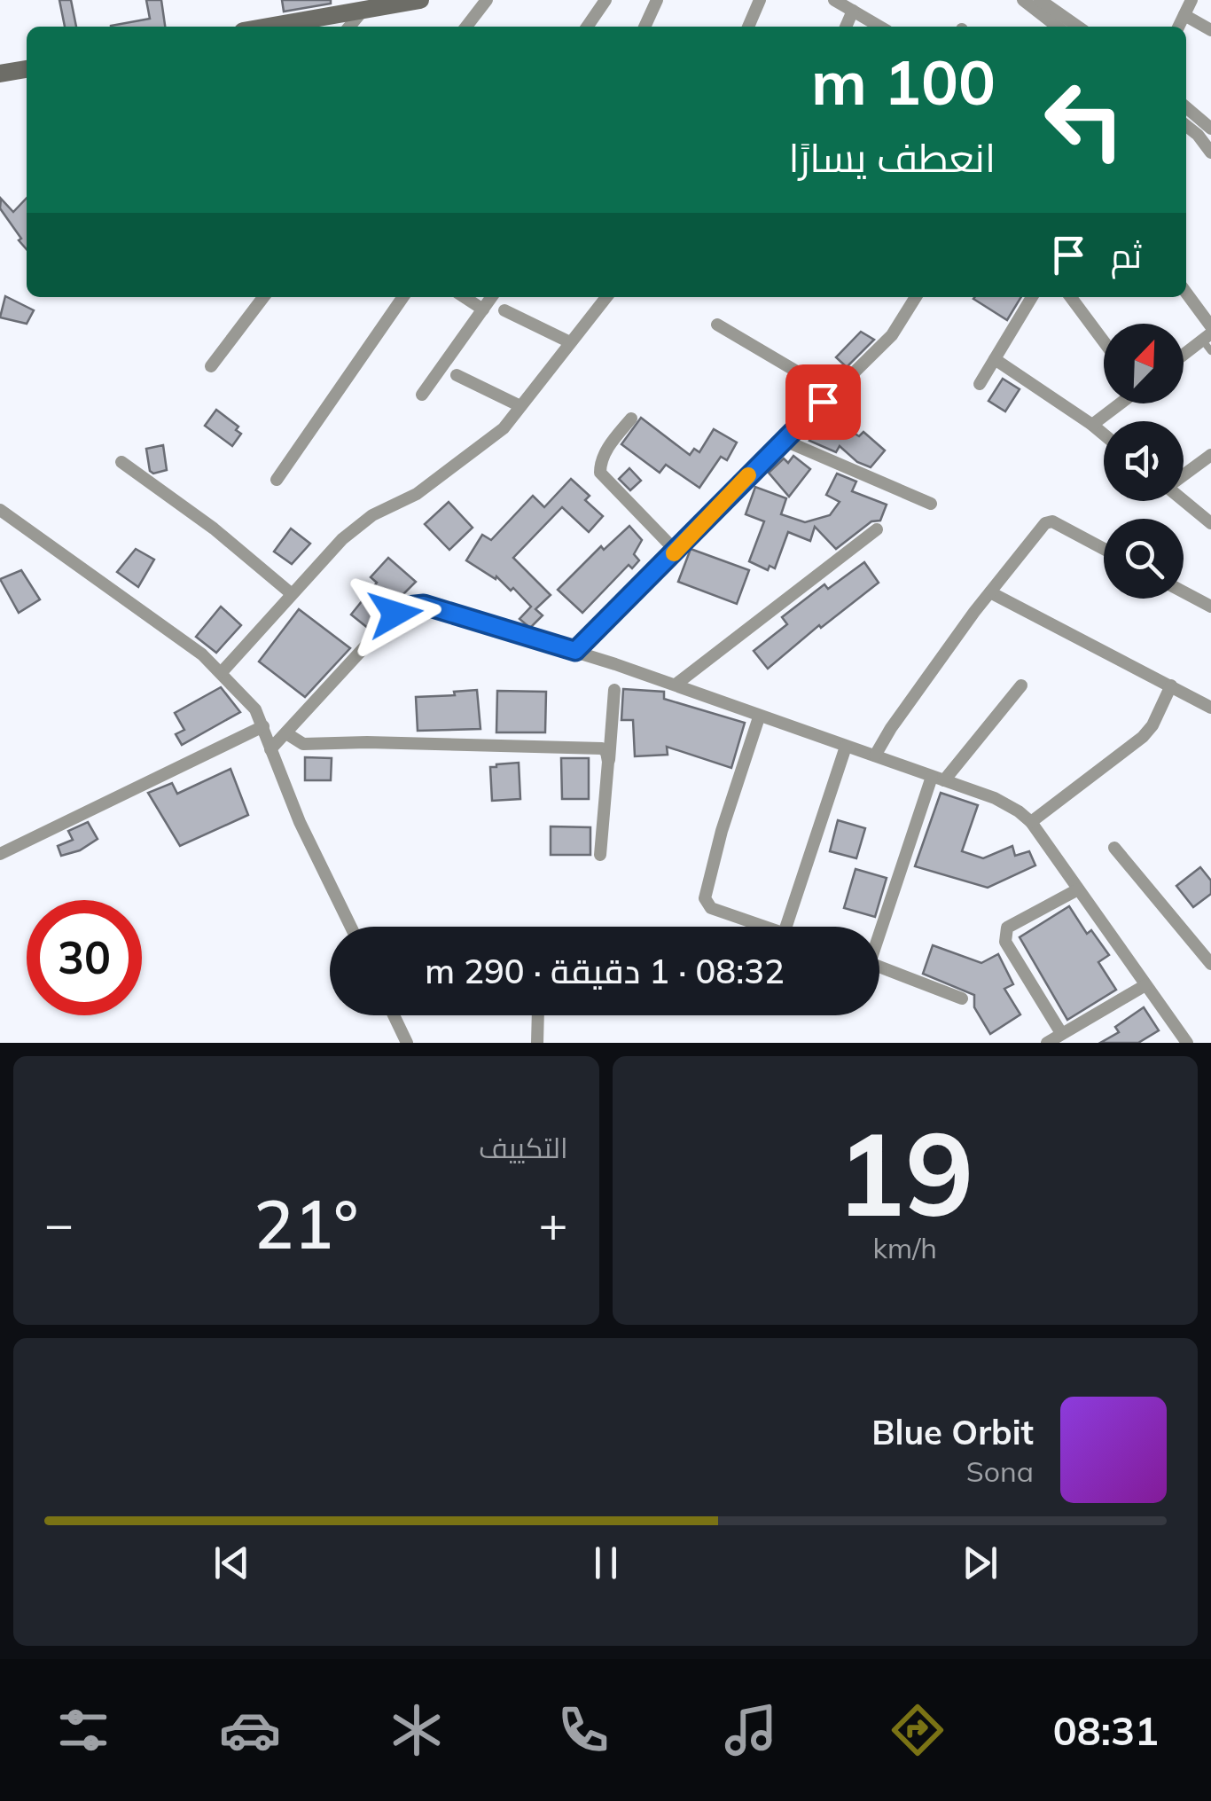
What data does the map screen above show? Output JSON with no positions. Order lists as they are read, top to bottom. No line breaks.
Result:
{"north":"top right","page":{"turn":["100 m","انعطف يسارًا"],"then":"ثم","limit":"30","trip":"08:32 · 1 دقيقة · 290 m","tile":[["19","km/h"],"التكييف"],"heat":["−","21°","+"],"song":["Blue Orbit","Sona"],"tabs":"08:31"}}
